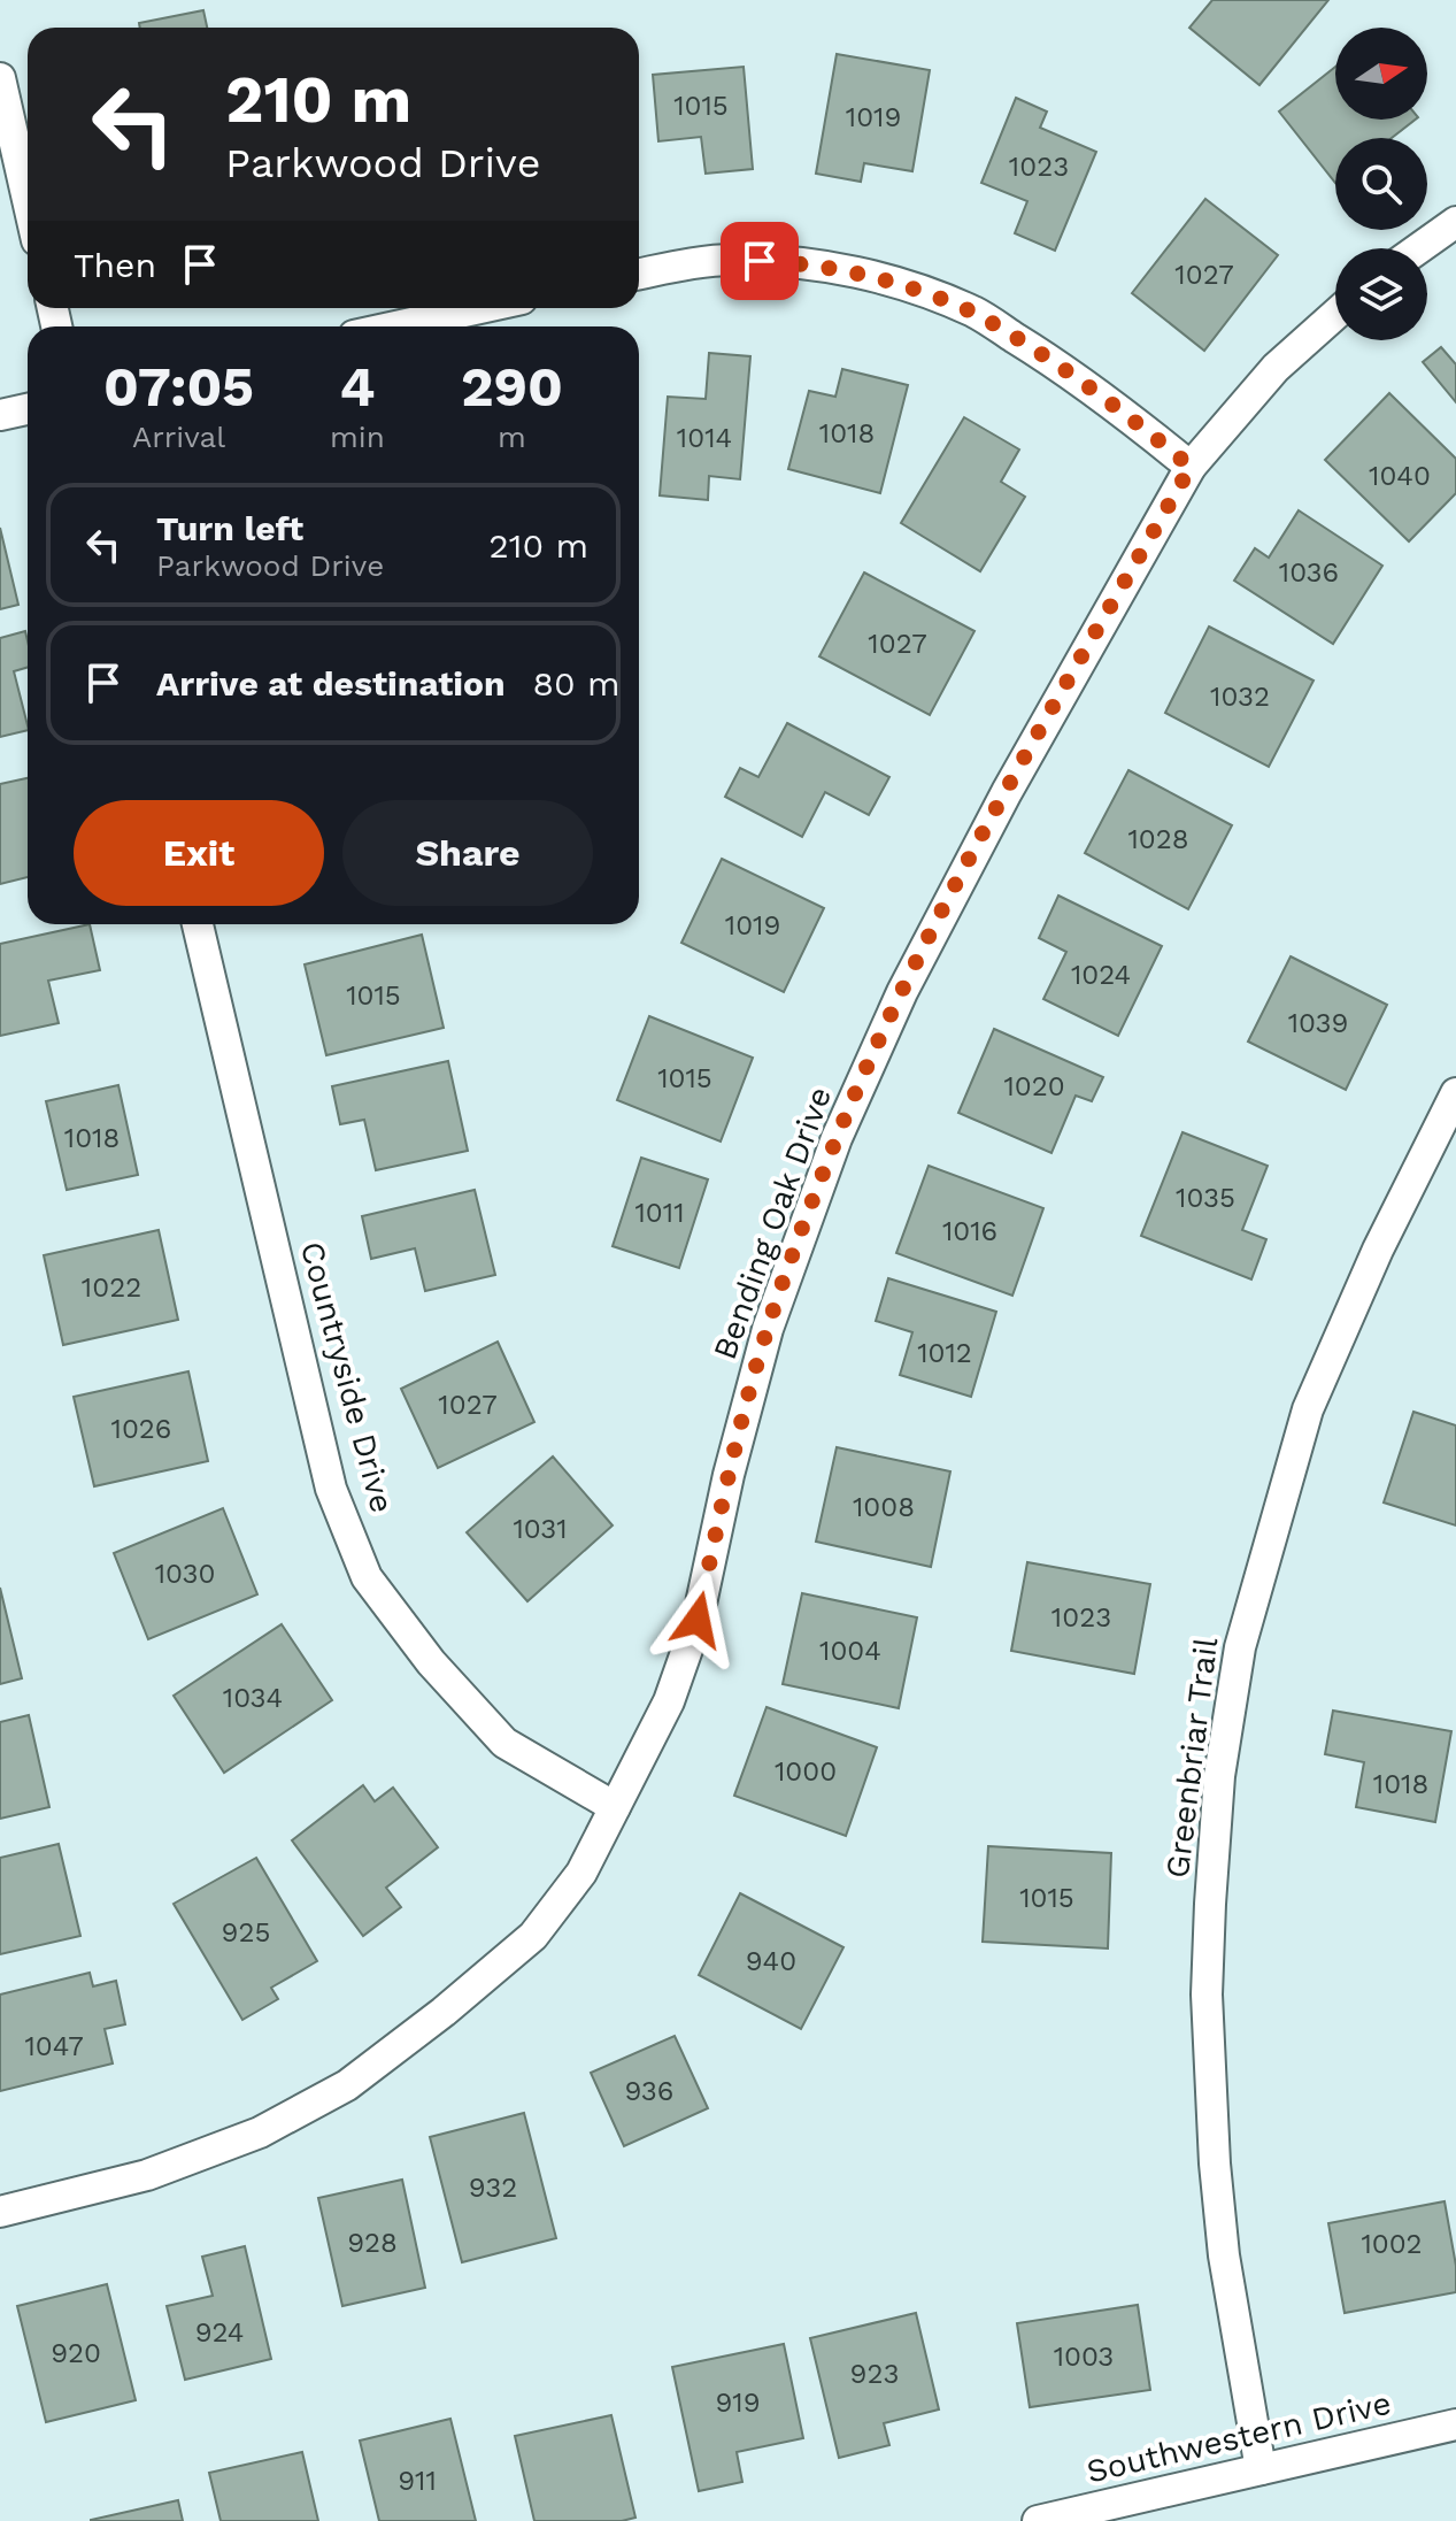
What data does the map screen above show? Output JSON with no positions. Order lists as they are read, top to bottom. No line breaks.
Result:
{"streets":{"street":["Bending Oak Drive","Countryside Drive","Greenbriar Trail","Southwestern Drive"]},"crossings":[["Bending Oak Drive","Countryside Drive"],["Greenbriar Trail","Southwestern Drive"]],"house_numbers":["1015","1019","1023","1027","1018","1014","1040","1036","1027","1032","1028","1019","1024","1015","1039","1015","1020","1018","1035","1011","1016","1022","1012","1027","1026","1008","1031","1030","1023","1004","1034","1000","1018","1015","925","940","1047","936","932","928","1002","924","920","1003","923","919","911"],"north":"right","page":{"turn":["210 m","Parkwood Drive"],"then":"Then","eta":["07:05","Arrival","4","min","290","m"],"list":[{"name":"Turn left","note":"Parkwood Drive","value":"210 m"},{"name":"Arrive at destination","value":"80 m"}],"buttons":["Exit","Share"]}}
